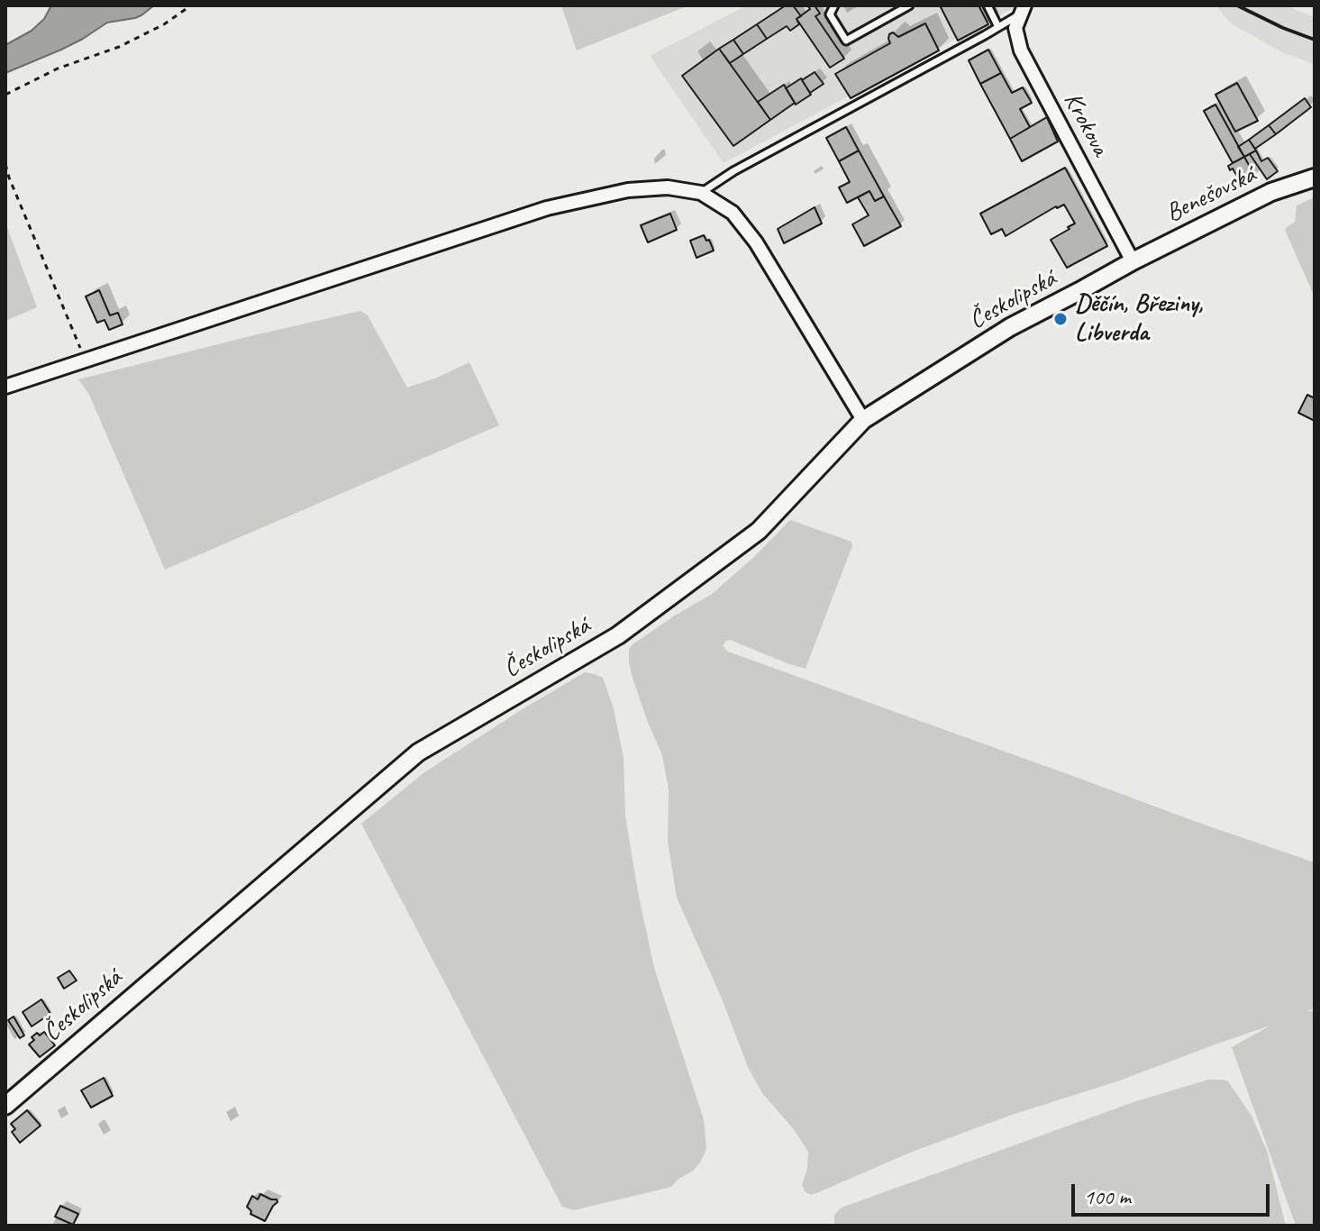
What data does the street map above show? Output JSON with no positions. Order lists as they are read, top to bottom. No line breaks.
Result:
{"streets":{"main road":["Benešovská","Českolipská"],"street":["Krokova"]},"crossings":[["Krokova","Benešovská"],["Krokova","Českolipská"],["Benešovská","Českolipská"]],"places":["Děčín, Březiny, Libverda"],"scale_bar":"100 m"}
